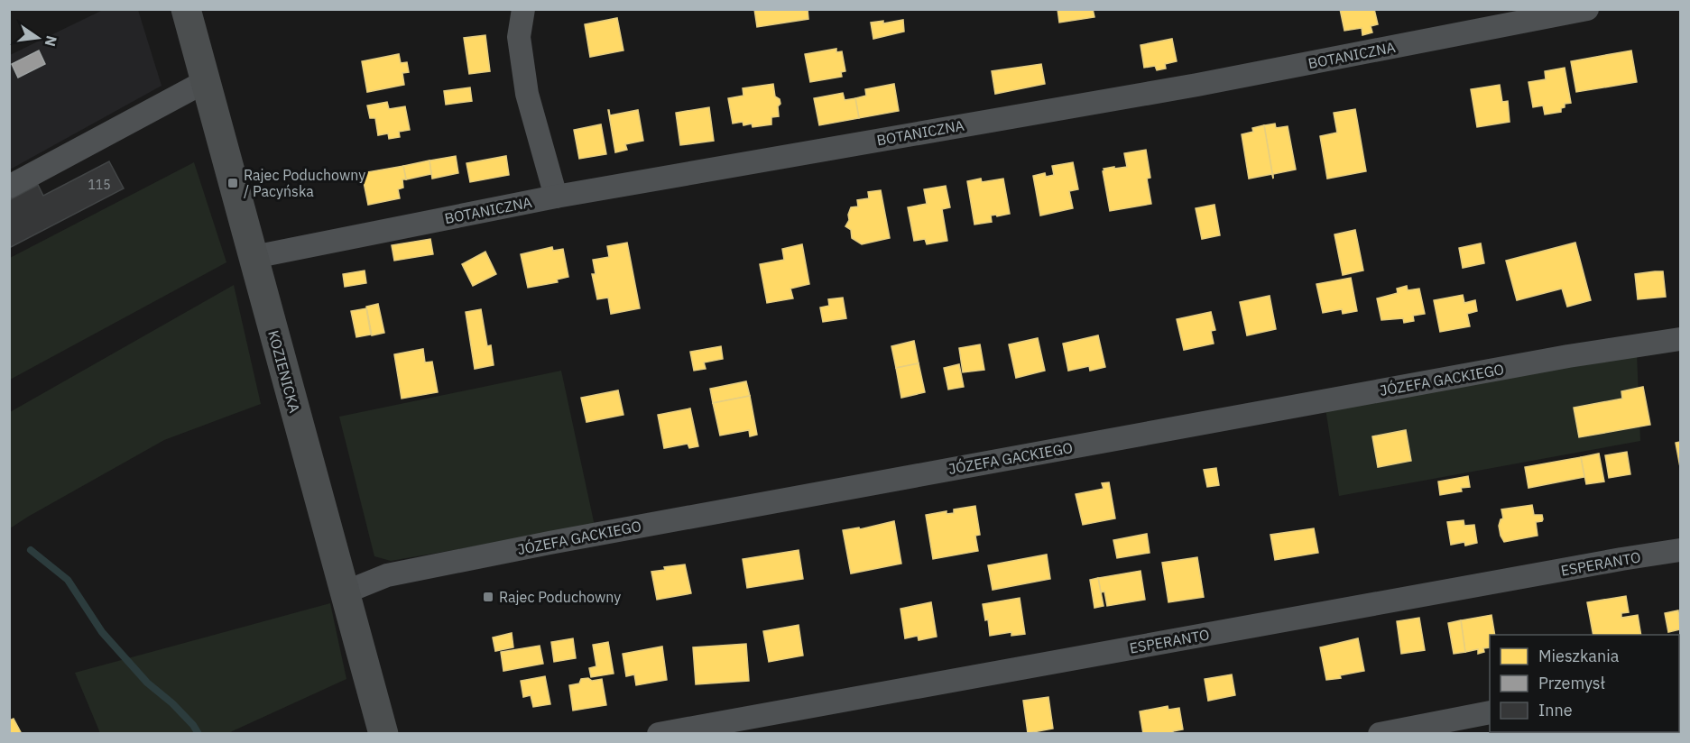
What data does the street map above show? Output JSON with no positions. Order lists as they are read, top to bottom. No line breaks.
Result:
{"streets":{"main road":["KOZIENICKA"],"street":["BOTANICZNA","JÓZEFA GACKIEGO","ESPERANTO"]},"crossings":[["BOTANICZNA","KOZIENICKA"],["KOZIENICKA","JÓZEFA GACKIEGO"]],"places":{"transit":["Rajec Poduchowny / Pacyńska","Rajec Poduchowny"]},"house_numbers":["115"],"legend":["Mieszkania","Przemysł","Inne"],"north":"right"}
